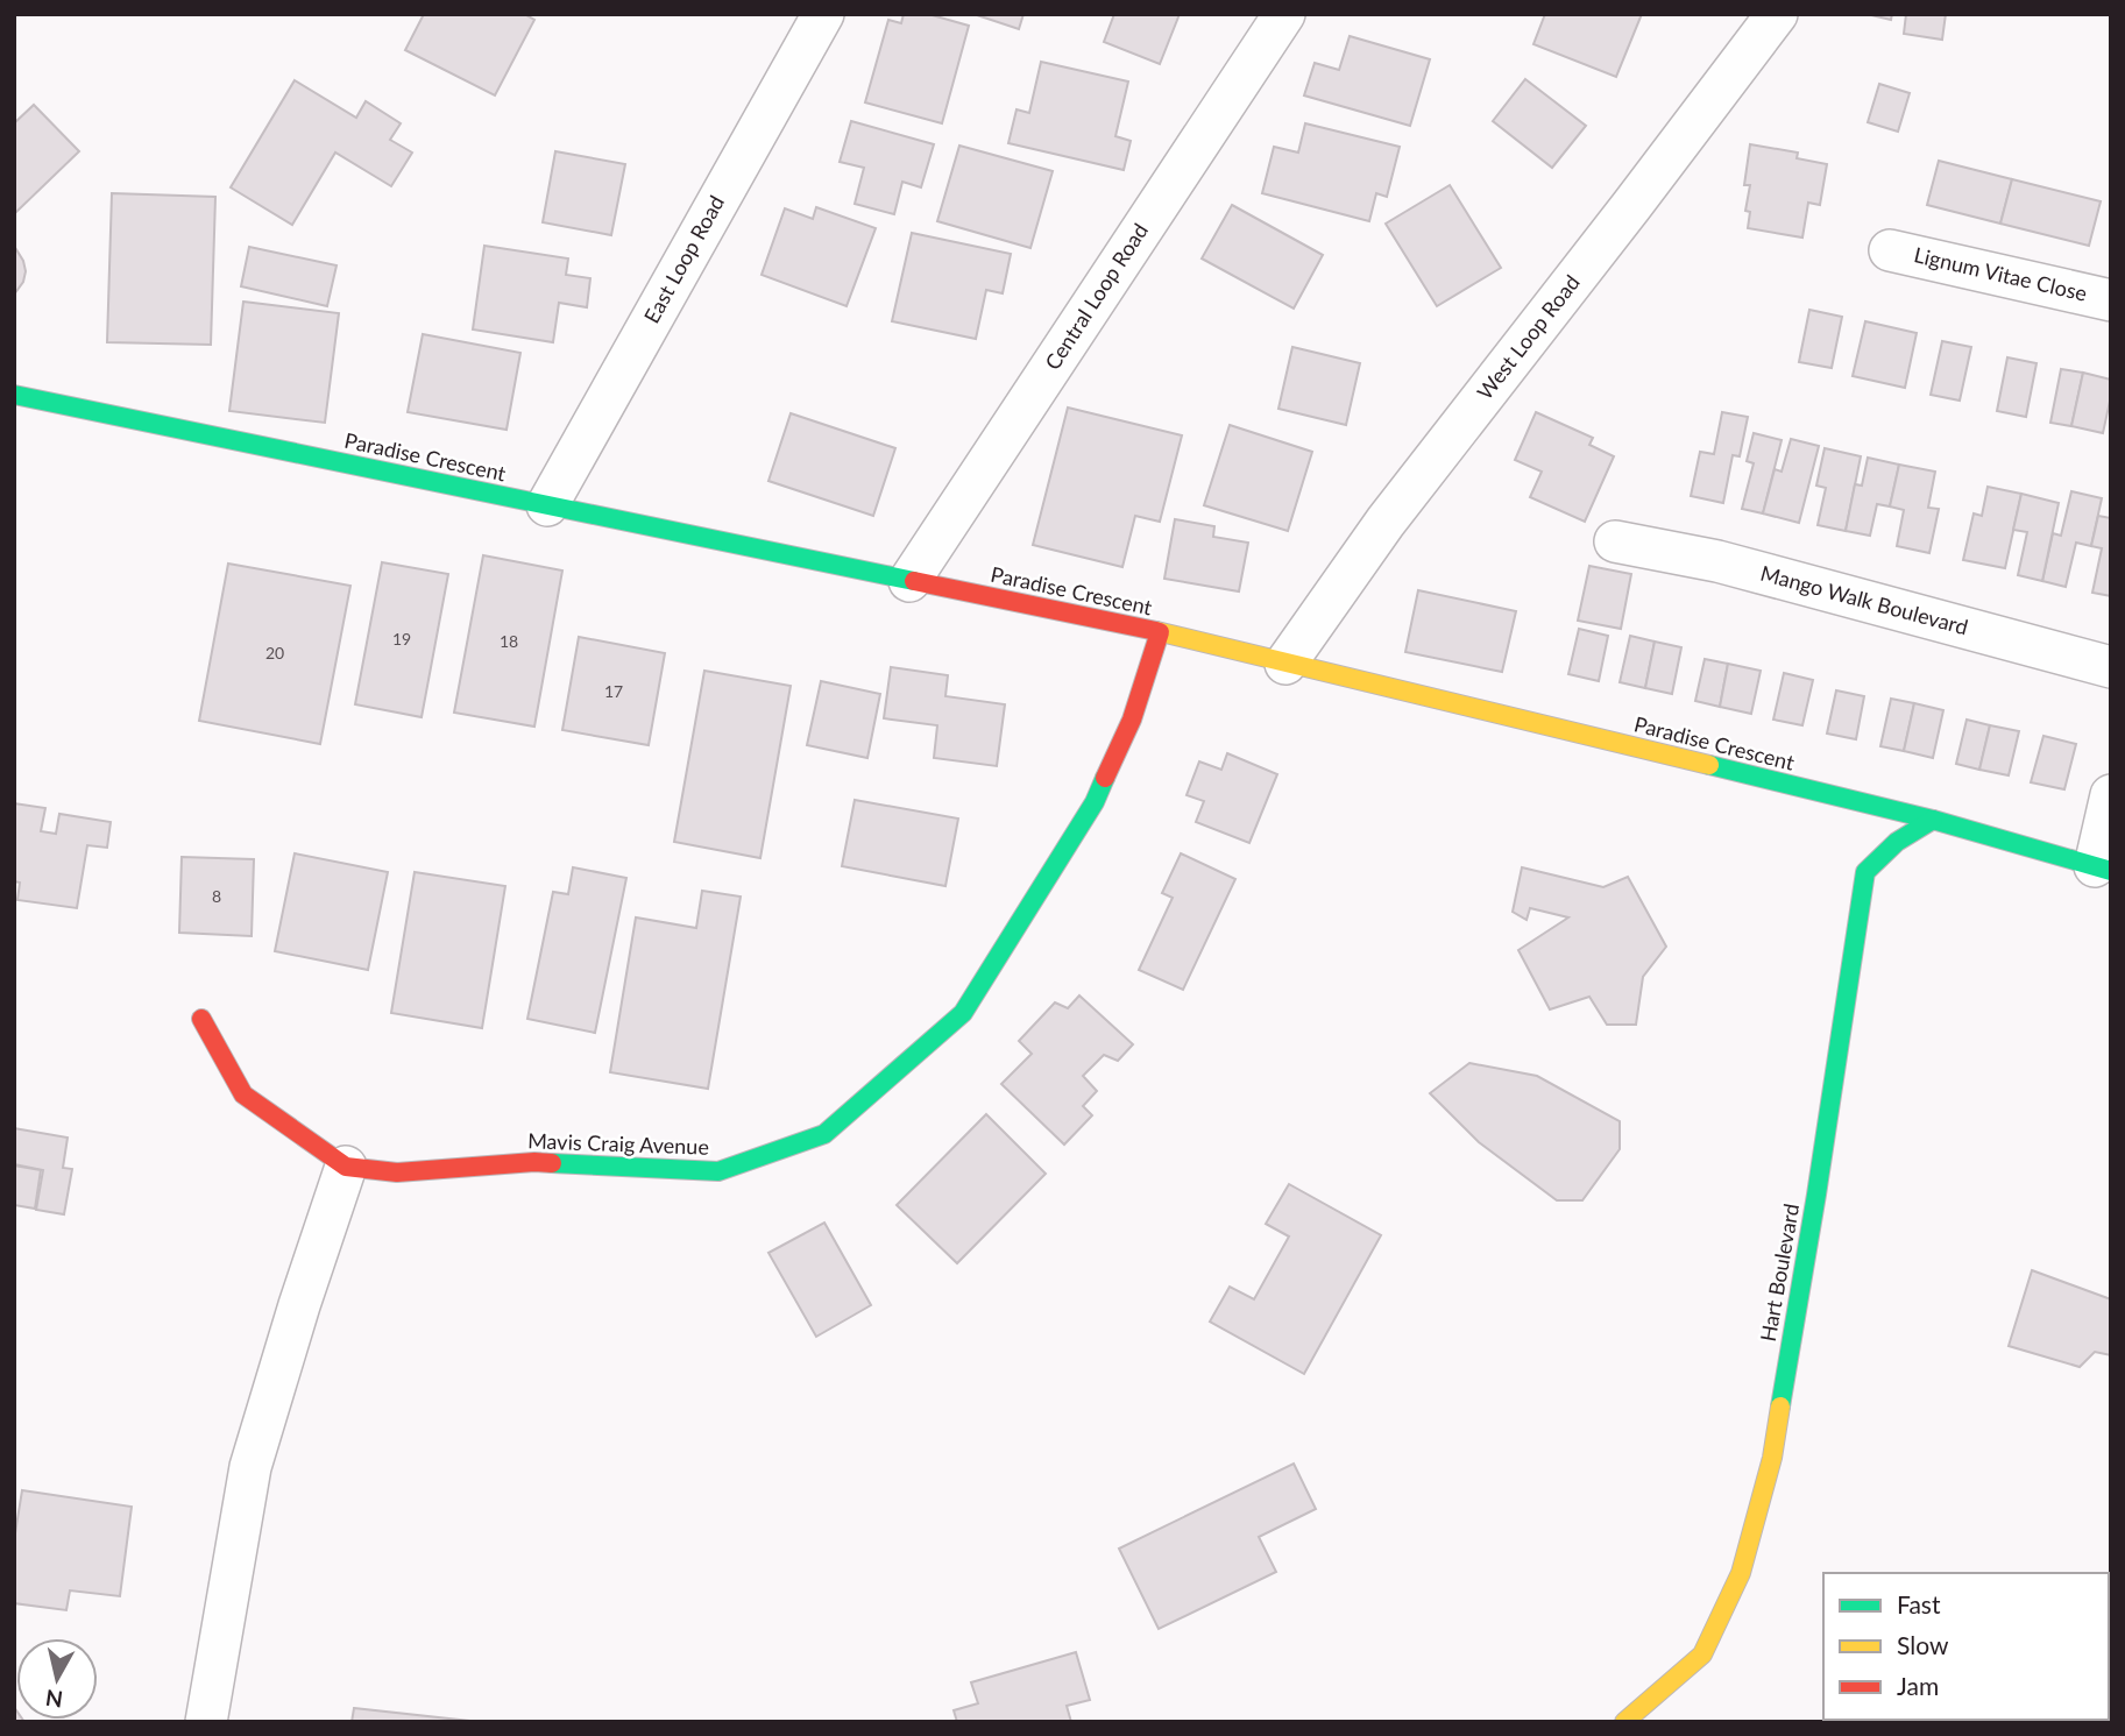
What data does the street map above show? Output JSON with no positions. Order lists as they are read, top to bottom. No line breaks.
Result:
{"streets":{"street":["East Loop Road","Lignum Vitae Close","Central Loop Road","West Loop Road","Paradise Crescent","Mango Walk Boulevard","Mavis Craig Avenue","Hart Boulevard"]},"crossings":[["East Loop Road","Paradise Crescent"],["Central Loop Road","Paradise Crescent"],["West Loop Road","Paradise Crescent"],["Paradise Crescent","Mavis Craig Avenue"],["Paradise Crescent","Hart Boulevard"]],"house_numbers":["19","18","20","17","8"],"legend":["Fast","Slow","Jam"],"north":"bottom"}
